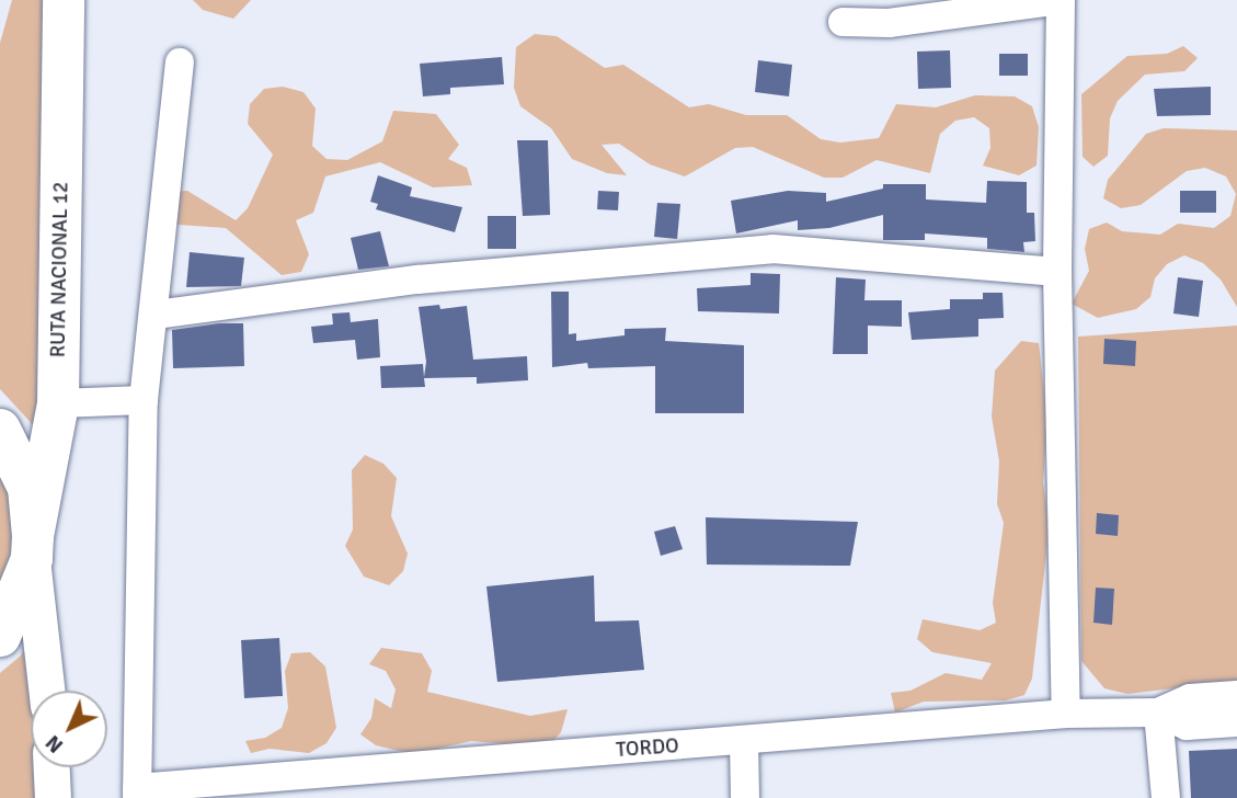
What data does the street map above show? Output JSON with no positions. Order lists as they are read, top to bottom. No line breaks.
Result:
{"streets":{"highway":["RUTA NACIONAL 12"],"street":["TORDO"]},"north":"bottom left"}
